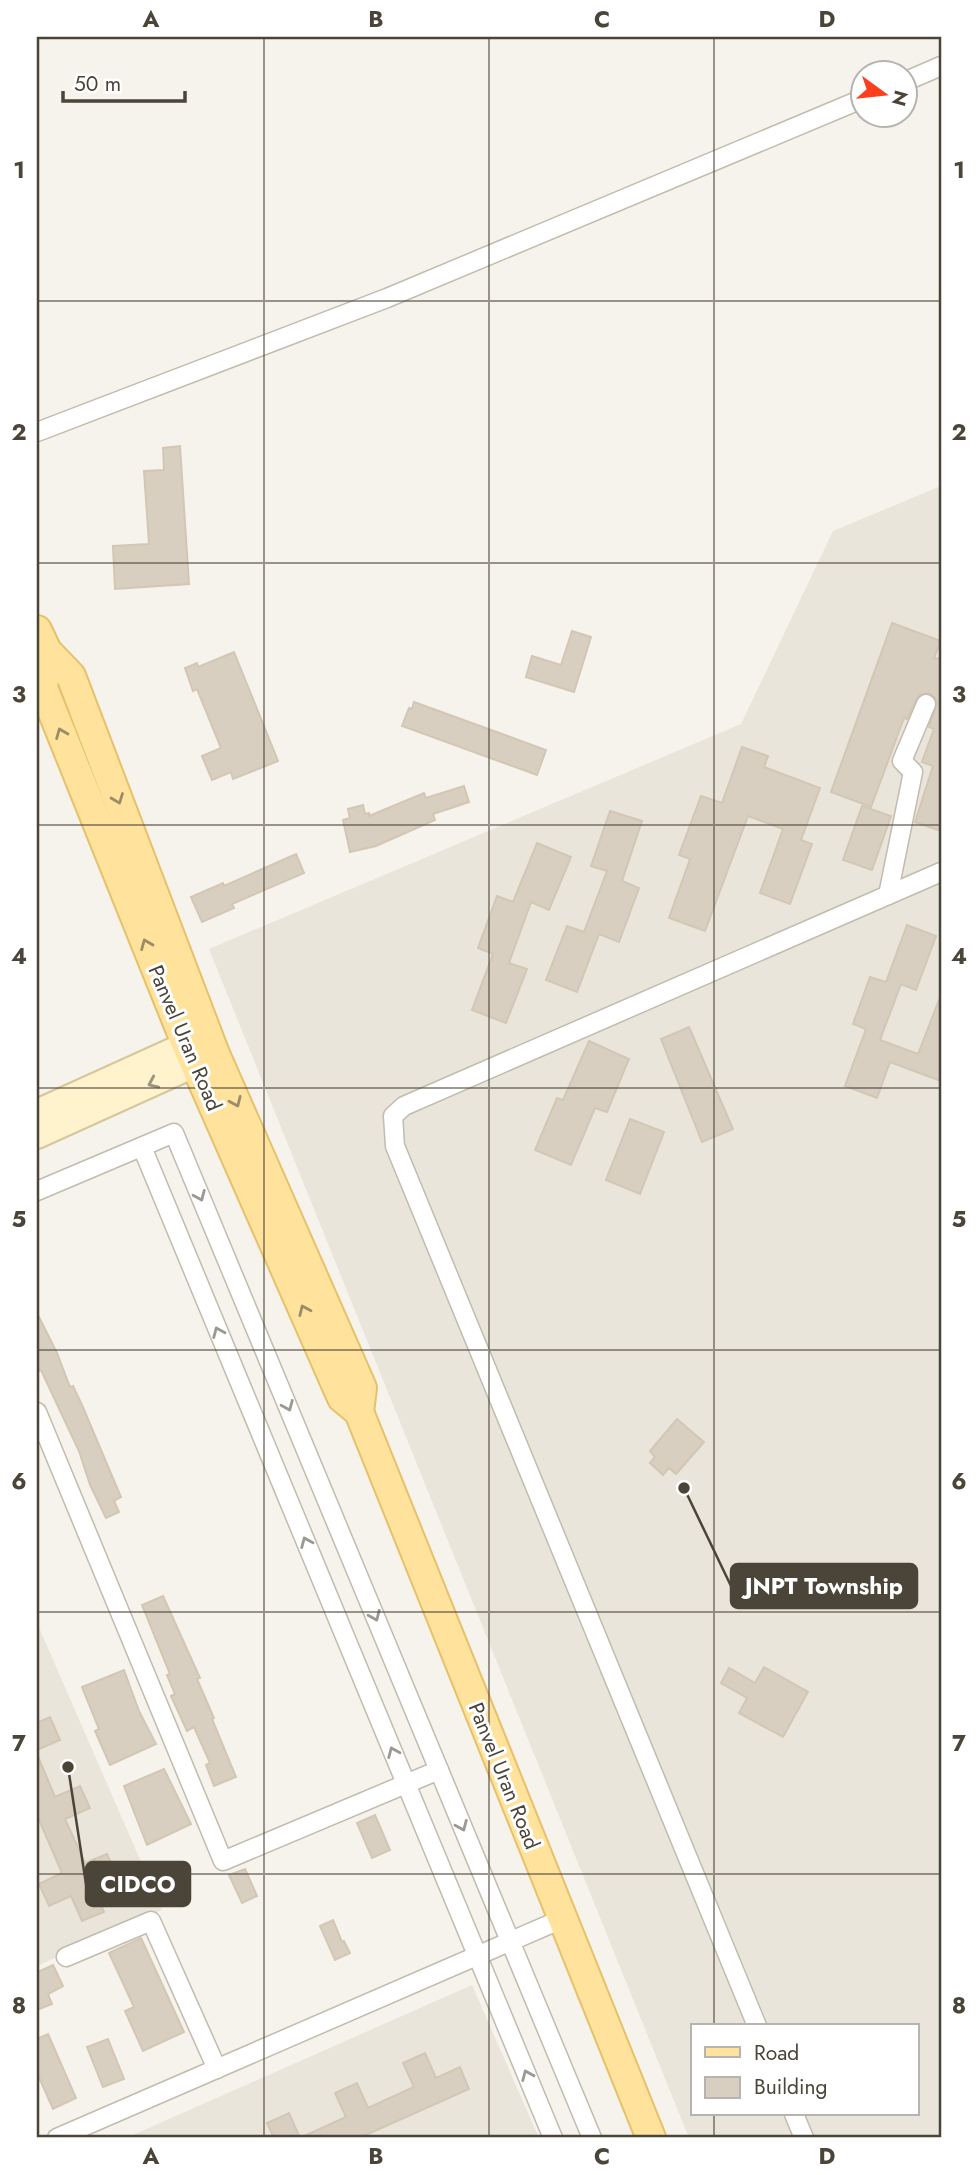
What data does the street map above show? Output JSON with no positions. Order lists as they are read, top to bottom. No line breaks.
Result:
{"streets":{"main road":["Panvel Uran Road"]},"places":["JNPT Township","CIDCO"],"legend":["Road","Building"],"scale_bar":"50 m","north":"right","grid":{"columns":["A","B","C","D"],"rows":["1","2","3","4","5","6","7","8"]}}
